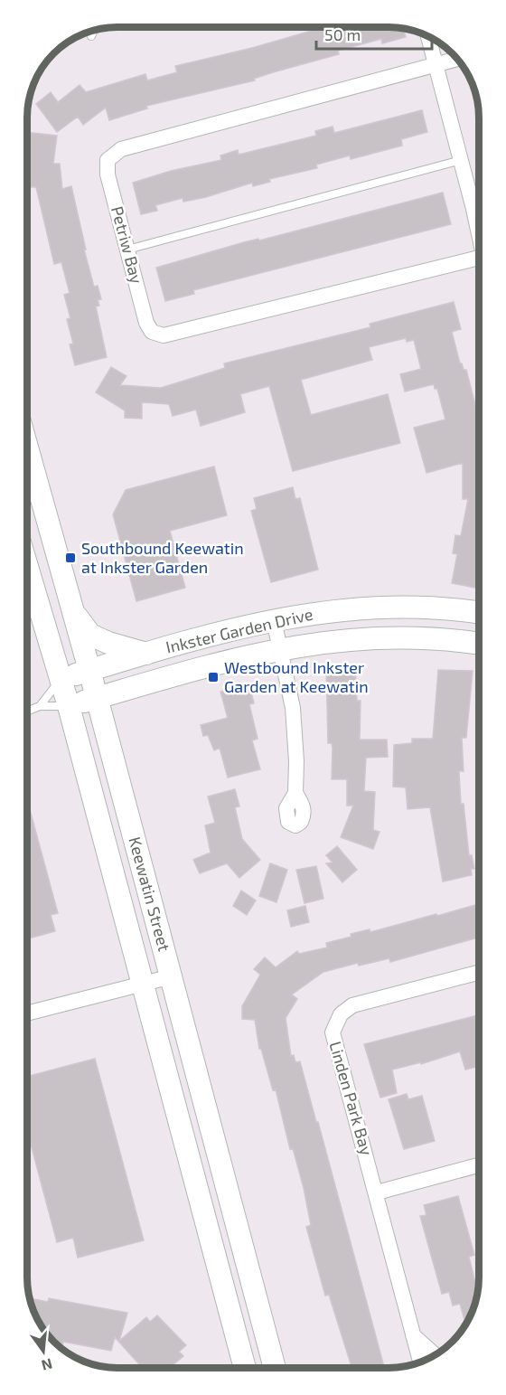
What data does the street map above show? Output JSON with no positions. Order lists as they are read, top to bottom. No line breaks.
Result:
{"streets":{"street":["Petriw Bay","Inkster Garden Drive","Keewatin Street","Linden Park Bay"]},"crossings":[["Inkster Garden Drive","Keewatin Street"]],"places":{"transit":["Southbound Keewatin at Inkster Garden","Westbound Inkster Garden at Keewatin"]},"scale_bar":"50 m","north":"bottom"}
